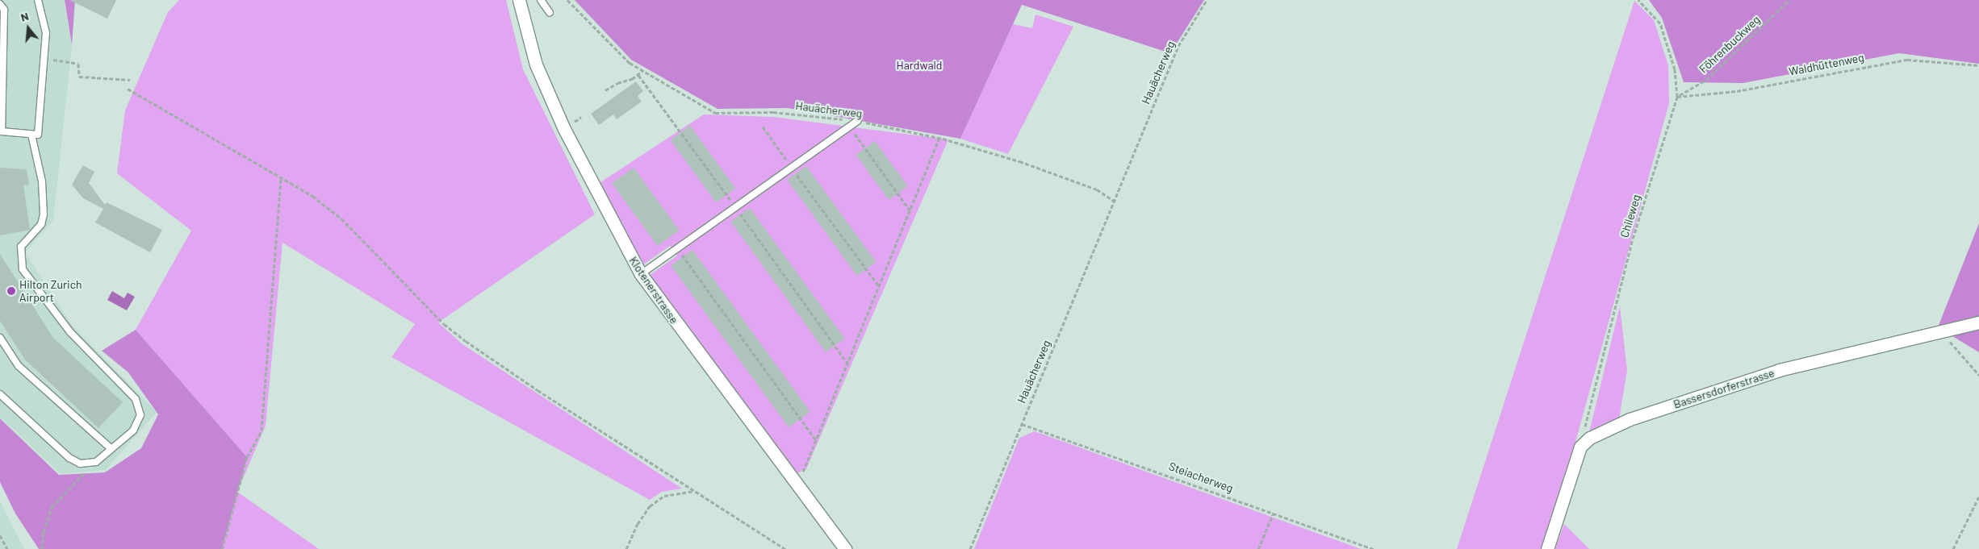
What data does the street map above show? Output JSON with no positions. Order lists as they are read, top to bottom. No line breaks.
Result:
{"streets":{"street":["Klotenerstrasse","Bassersdorferstrasse"],"path":["Föhrenbuckweg","Waldhüttenweg","Hauächerweg","Chileweg","Steiacherweg"]},"crossings":[["Föhrenbuckweg","Waldhüttenweg"],["Föhrenbuckweg","Chileweg"],["Waldhüttenweg","Chileweg"],["Hauächerweg","Steiacherweg"],["Chileweg","Bassersdorferstrasse"]],"parks":["Hardwald"],"places":["Hilton Zurich Airport"],"north":"top"}
